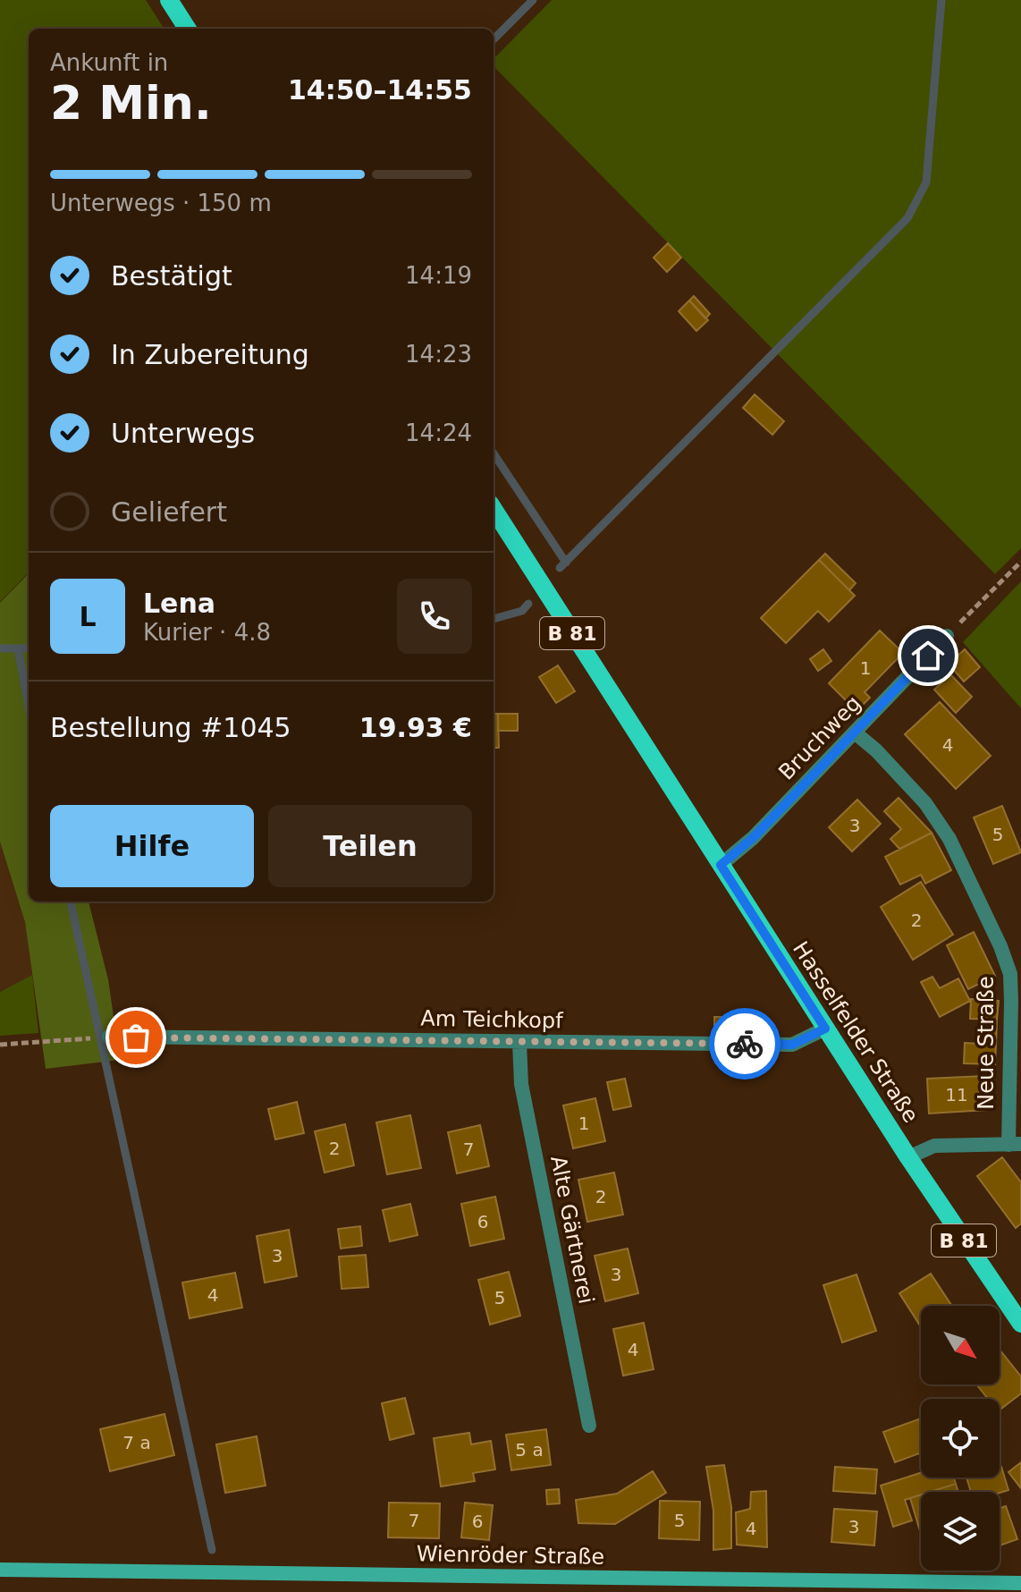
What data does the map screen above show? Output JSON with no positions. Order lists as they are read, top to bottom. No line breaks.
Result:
{"streets":{"main road":["B 81","Hasselfelder Straße","Wienröder Straße"],"street":["Bruchweg","Am Teichkopf","Neue Straße","Alte Gärtnerei"]},"crossings":[["Bruchweg","Hasselfelder Straße"],["Bruchweg","Neue Straße"],["Am Teichkopf","Hasselfelder Straße"],["Am Teichkopf","Alte Gärtnerei"]],"house_numbers":["1","4","3","5","2","11","1","2","7","2","6","3","3","4","5","4","7 a","5 a","7","5","6","3","4"],"north":"bottom right","page":{"heading":["2 Min.","Ankunft in","14:50–14:55"],"panel":["Lena","Kurier · 4.8","Bestellung #1045","19.93 €"],"bar":"Unterwegs · 150 m","list":[["Bestätigt","14:19"],["In Zubereitung","14:23"],["Unterwegs","14:24"],"Geliefert"],"round":"L","buttons":["Hilfe","Teilen"]}}
